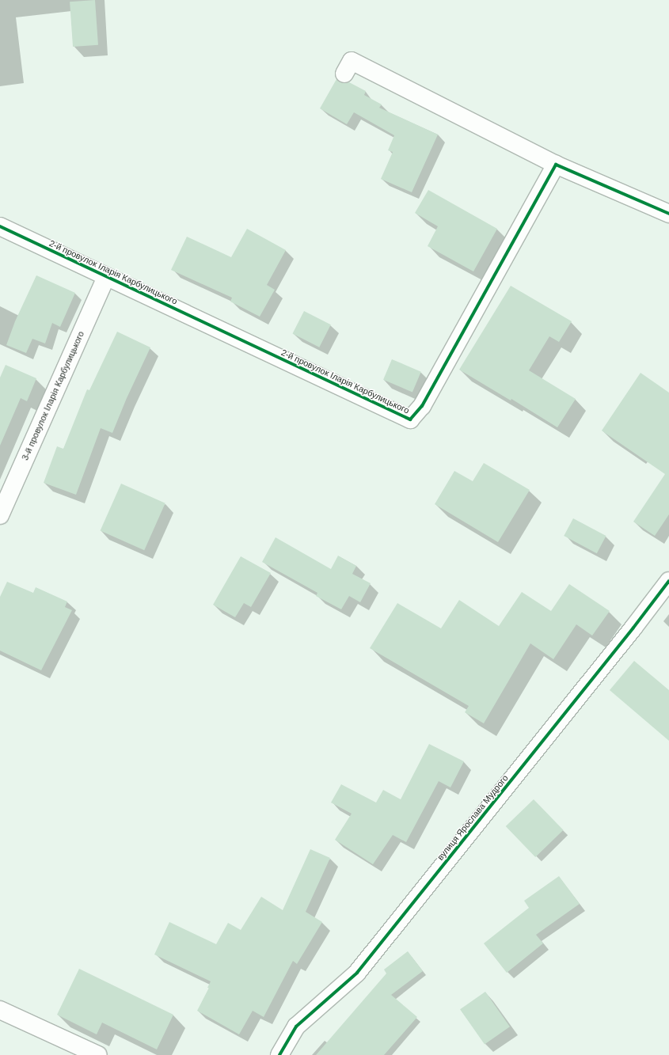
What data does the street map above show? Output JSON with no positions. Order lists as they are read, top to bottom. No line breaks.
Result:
{"streets":{"street":["2-й провулок Іларія Карбулицького","3-й провулок Іларія Карбулицького","вулиця Ярослава Мудрого"]},"crossings":[["2-й провулок Іларія Карбулицького","3-й провулок Іларія Карбулицького"]]}
